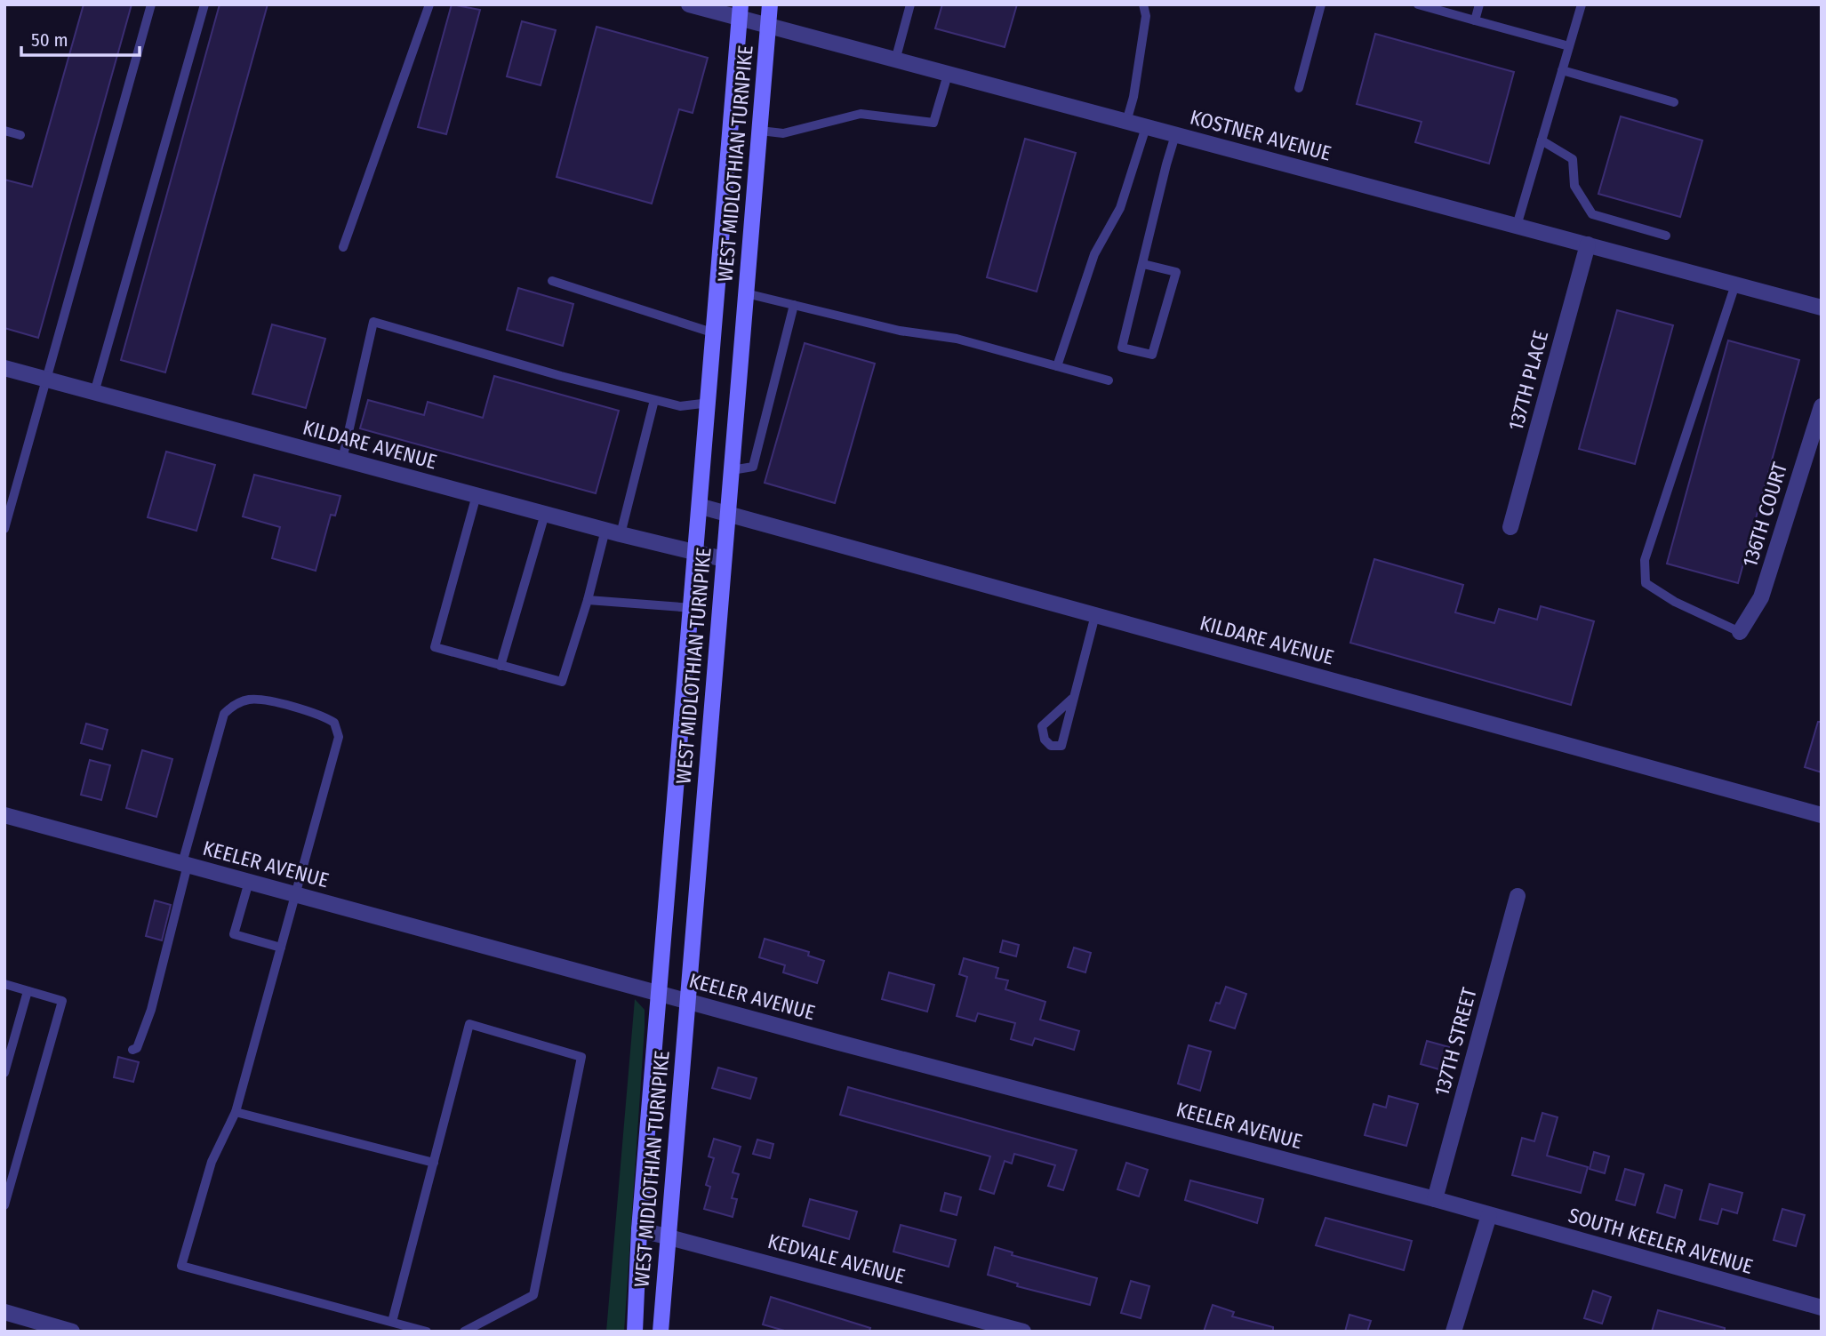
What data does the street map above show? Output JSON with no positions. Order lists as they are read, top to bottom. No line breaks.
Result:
{"streets":{"main road":["WEST MIDLOTHIAN TURNPIKE"],"street":["KOSTNER AVENUE","137TH PLACE","KILDARE AVENUE","136TH COURT","KEELER AVENUE","137TH STREET","SOUTH KEELER AVENUE","KEDVALE AVENUE"]},"crossings":[["KOSTNER AVENUE","WEST MIDLOTHIAN TURNPIKE"],["KOSTNER AVENUE","137TH PLACE"],["WEST MIDLOTHIAN TURNPIKE","KILDARE AVENUE"],["WEST MIDLOTHIAN TURNPIKE","KEELER AVENUE"],["WEST MIDLOTHIAN TURNPIKE","KEDVALE AVENUE"],["KEELER AVENUE","137TH STREET"],["KEELER AVENUE","SOUTH KEELER AVENUE"]],"scale_bar":"50 m"}
